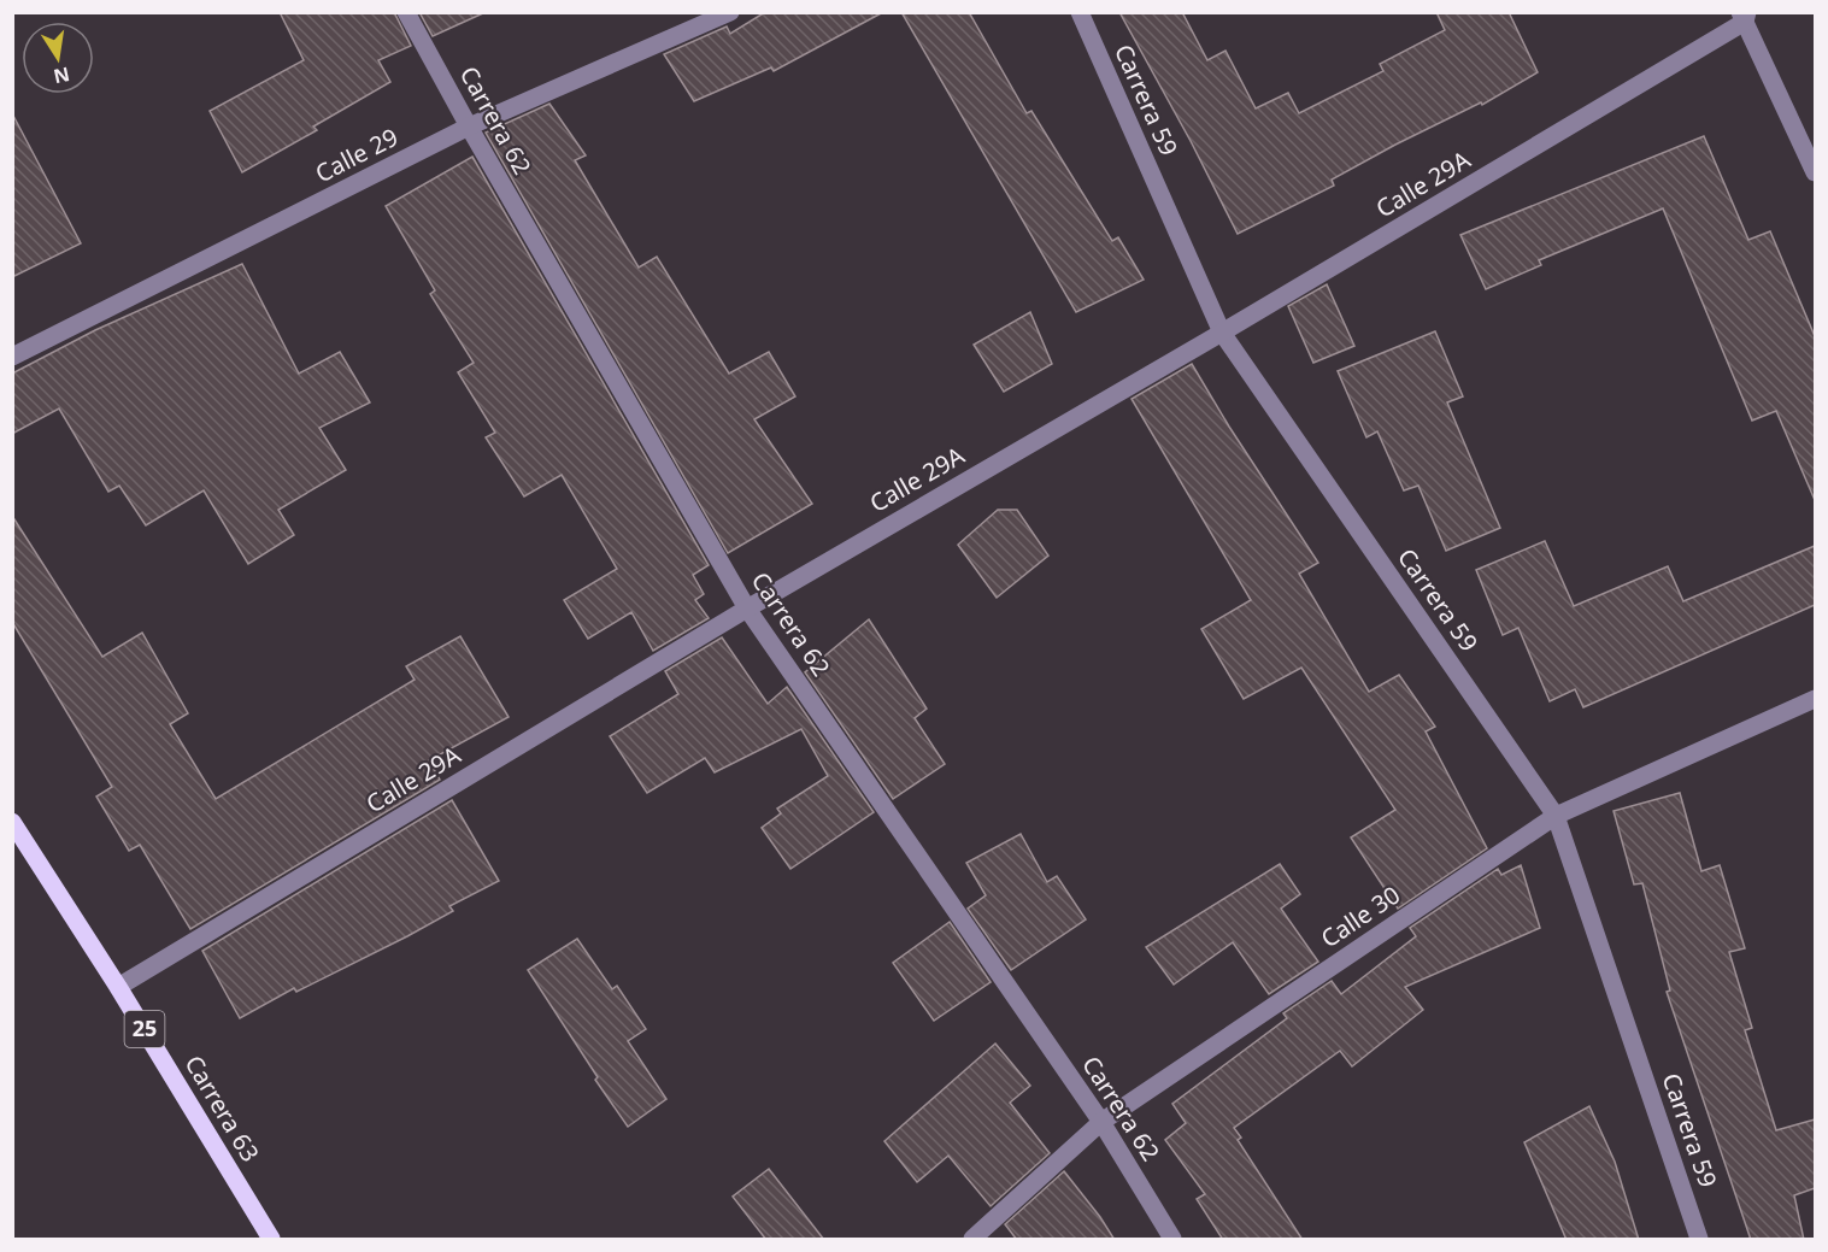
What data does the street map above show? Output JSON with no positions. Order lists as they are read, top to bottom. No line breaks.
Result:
{"streets":{"main road":["25","Carrera 63"],"street":["Carrera 59","Carrera 62","Calle 29","Calle 29A","Calle 30"]},"crossings":[["Carrera 59","Calle 29A"],["Carrera 59","Calle 30"],["Carrera 62","Calle 29"],["Carrera 62","Calle 29A"],["Carrera 62","Calle 30"],["Calle 29A","Carrera 63"]],"north":"bottom"}
